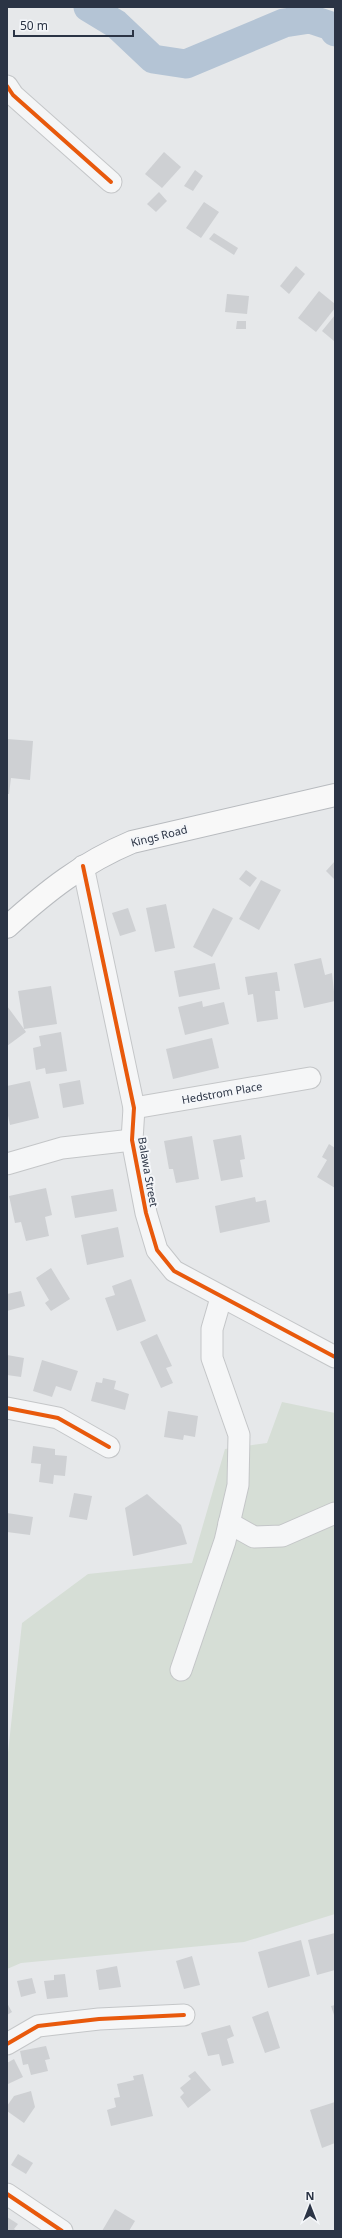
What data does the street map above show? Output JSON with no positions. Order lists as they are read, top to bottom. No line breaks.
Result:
{"streets":{"highway":["Kings Road"],"street":["Hedstrom Place","Balawa Street"]},"crossings":[["Kings Road","Balawa Street"],["Hedstrom Place","Balawa Street"]],"scale_bar":"50 m","north":"top"}
